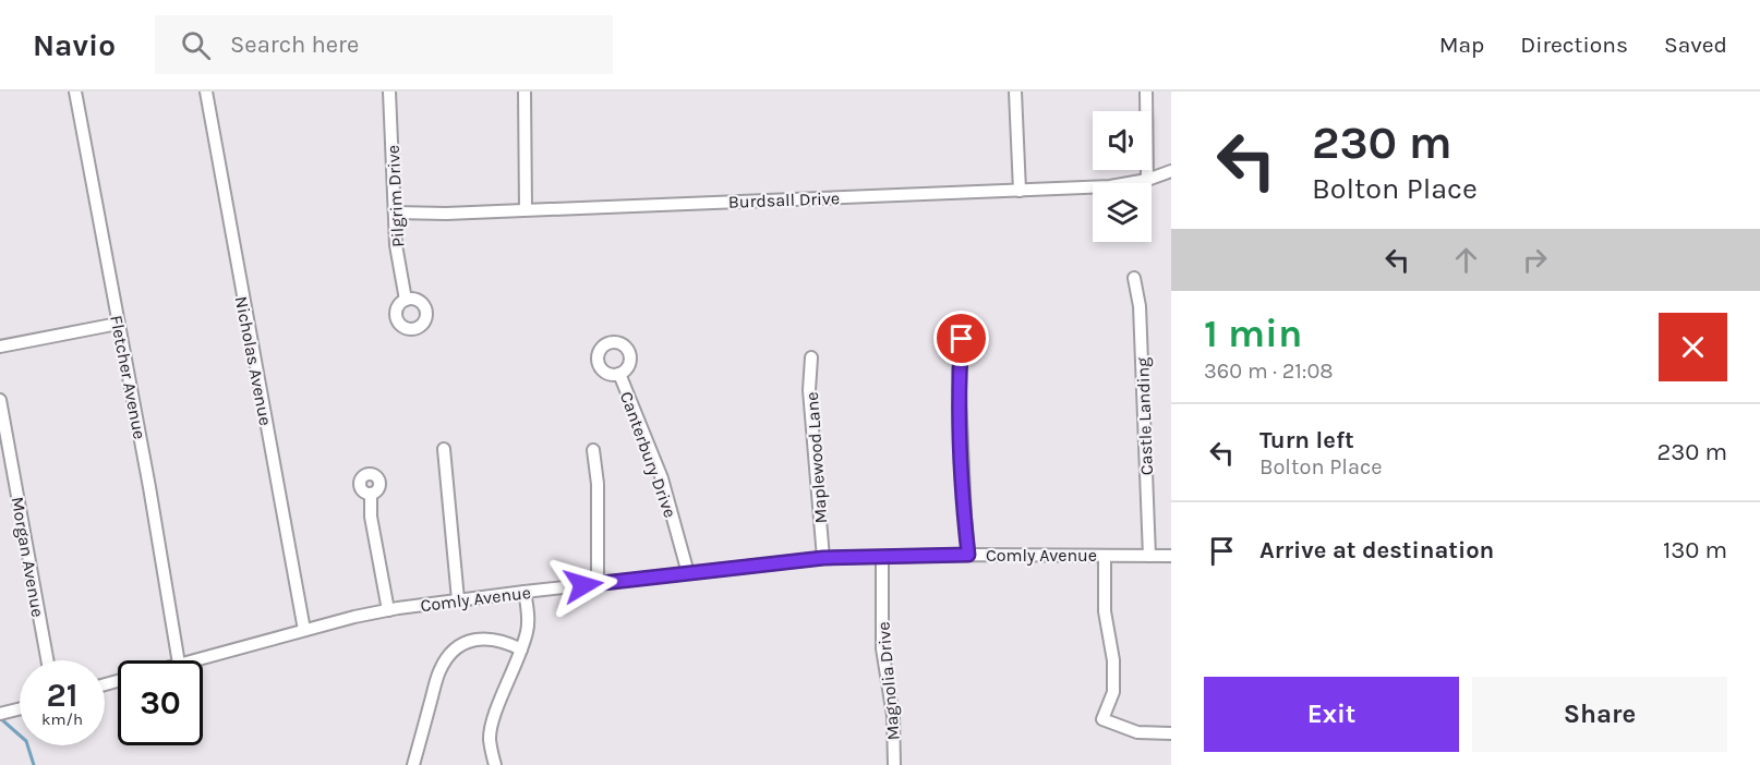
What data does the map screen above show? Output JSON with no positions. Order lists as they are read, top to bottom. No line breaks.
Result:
{"streets":{"street":["Pilgrim Drive","Burdsall Drive","Nicholas Avenue","Fletcher Avenue","Castle Landing","Canterbury Drive","Maplewood Lane","Comly Avenue","Morgan Avenue","Magnolia Drive"]},"crossings":[["Pilgrim Drive","Burdsall Drive"],["Nicholas Avenue","Comly Avenue"],["Castle Landing","Comly Avenue"],["Canterbury Drive","Comly Avenue"],["Maplewood Lane","Comly Avenue"],["Comly Avenue","Magnolia Drive"]],"page":{"header":"Navio","search":"Search here","nav":["Map","Directions","Saved"],"turn":["230 m","Bolton Place"],"heading":["1 min","360 m · 21:08"],"list":[{"name":"Turn left","note":"Bolton Place","value":"230 m"},{"name":"Arrive at destination","value":"130 m"}],"speed":"21 km/h","limit":"30","buttons":["Exit","Share"]}}
